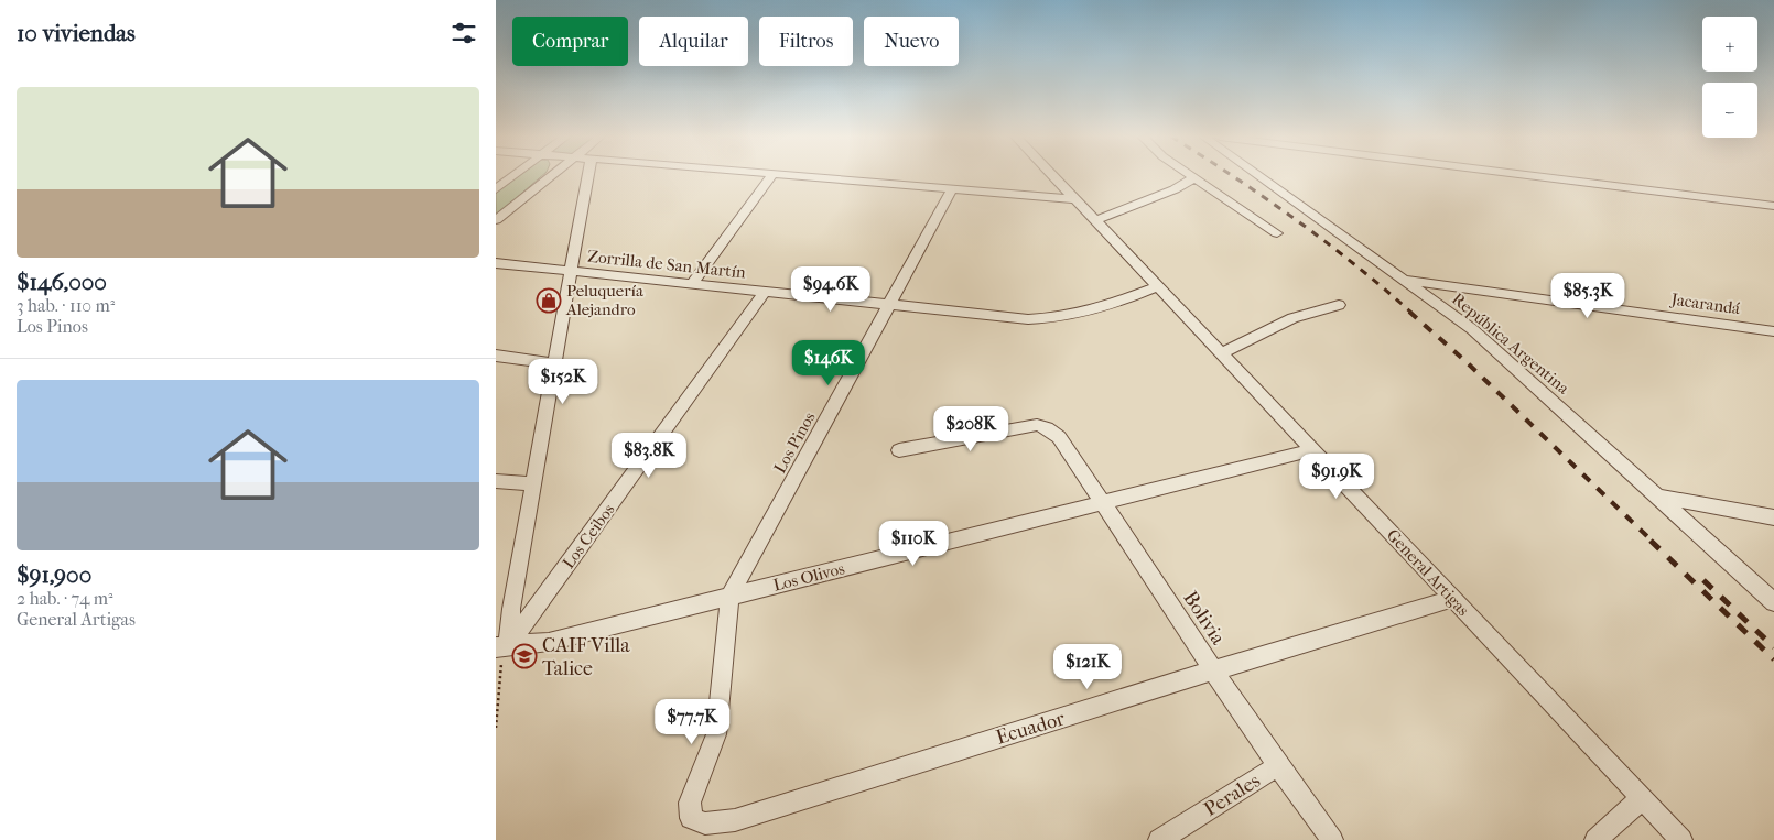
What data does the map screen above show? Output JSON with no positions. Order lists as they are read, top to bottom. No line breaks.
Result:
{"streets":{"street":["Zorrilla de San Martín","Jacarandá","República Argentina","Los Pinos","Los Ceibos","General Artigas","Los Olivos","Bolivia","Ecuador","Perales"]},"crossings":[["Zorrilla de San Martín","Los Pinos"],["Zorrilla de San Martín","Los Ceibos"],["Zorrilla de San Martín","General Artigas"],["Jacarandá","República Argentina"],["Los Pinos","Los Olivos"],["Los Pinos","Ecuador"],["Los Ceibos","Los Olivos"],["General Artigas","Los Olivos"],["General Artigas","Ecuador"],["Los Olivos","Bolivia"],["Los Olivos","Ecuador"],["Bolivia","Ecuador"],["Bolivia","Perales"]],"places":{"shop":["Peluquería Alejandro"],"school or university":["CAIF Villa Talice"]},"page":{"heading":"10 viviendas","map_buttons":["+","−"],"chip":["Comprar","Alquilar","Filtros","Nuevo"],"list":[{"name":"$146,000","note":"3 hab. · 110 m² · Los Pinos"},{"name":"$91,900","note":"2 hab. · 74 m² · General Artigas"}],"price":["$94.6K","$85.3K","$146K","$152K","$208K","$83.8K","$91.9K","$110K","$121K","$77.7K"]}}
